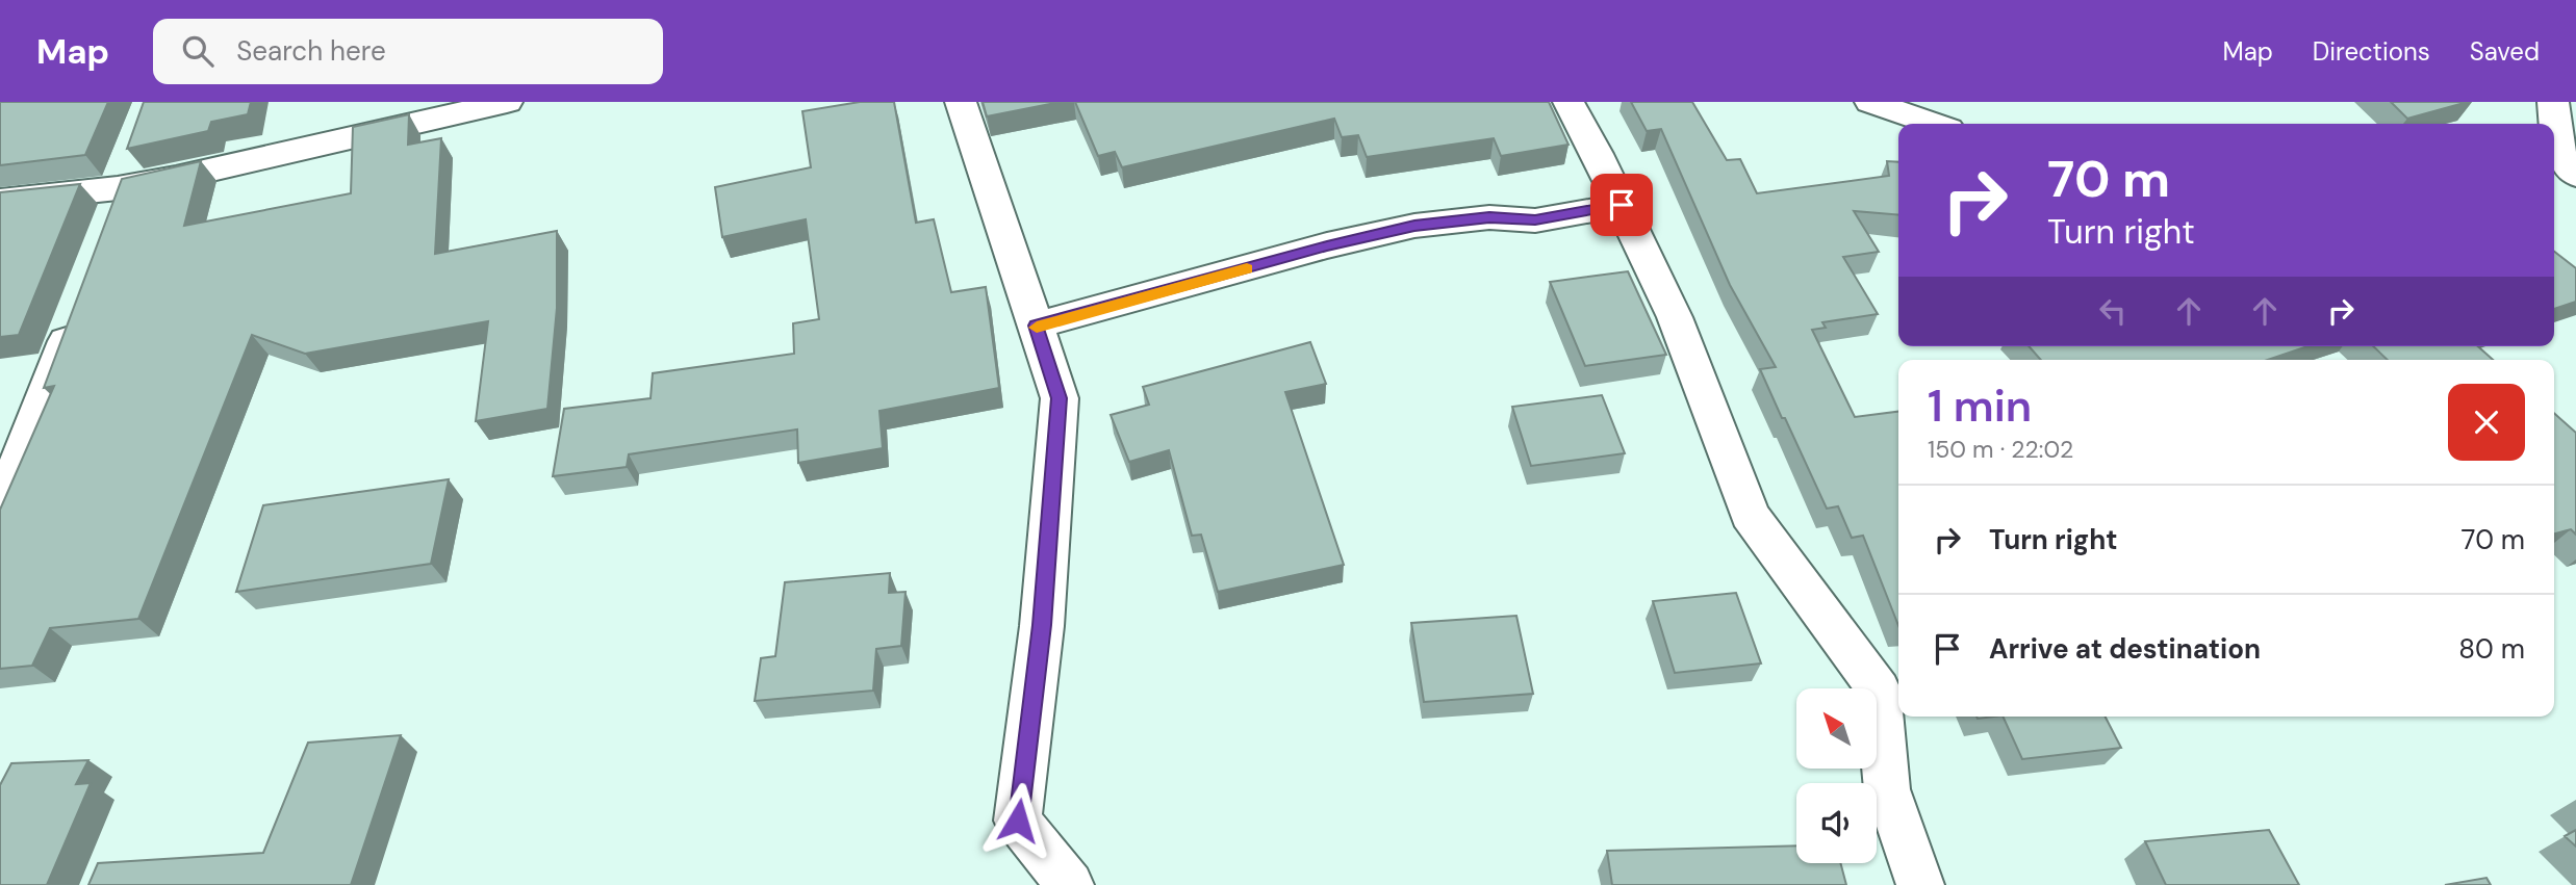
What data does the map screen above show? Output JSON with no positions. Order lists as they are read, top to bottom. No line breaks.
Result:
{"north":"top left","page":{"header":"Map","search":"Search here","nav":["Map","Directions","Saved"],"turn":["70 m","Turn right"],"heading":["1 min","150 m · 22:02"],"list":[{"name":"Turn right","value":"70 m"},{"name":"Arrive at destination","value":"80 m"}]}}
